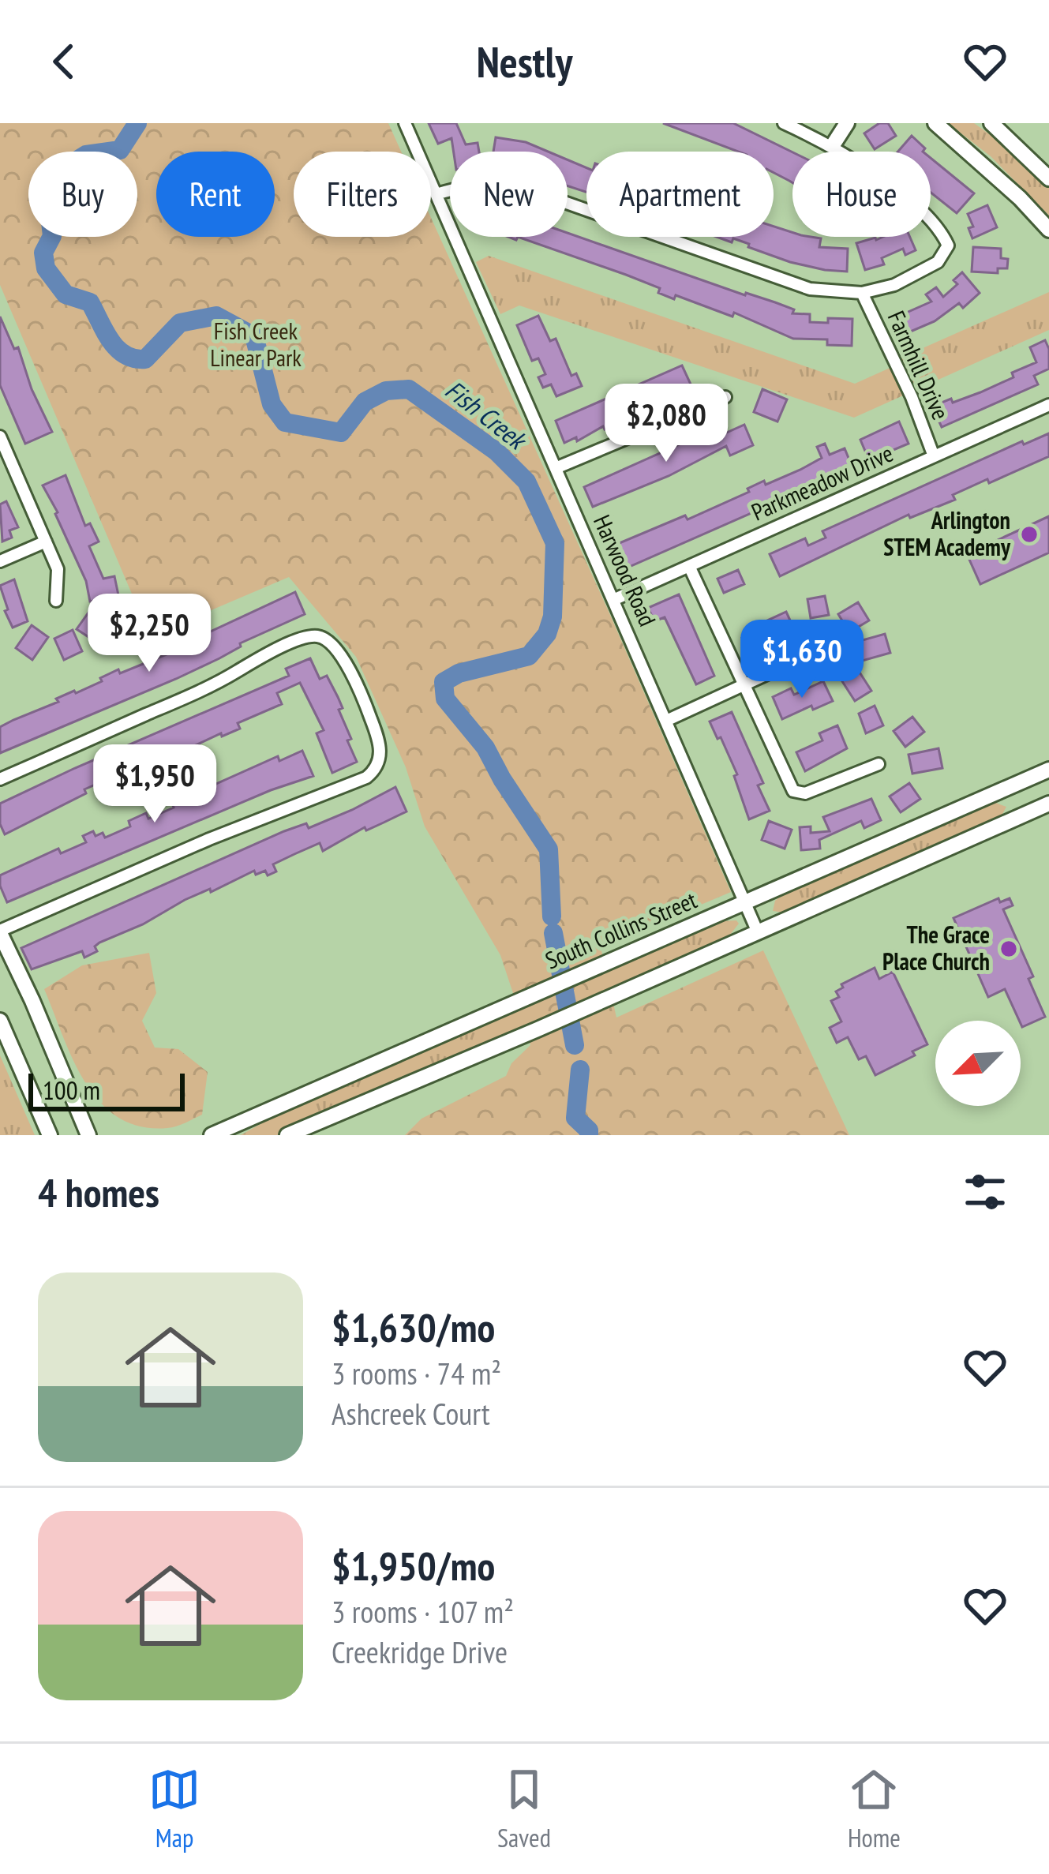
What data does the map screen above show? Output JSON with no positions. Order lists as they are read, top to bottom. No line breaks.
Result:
{"streets":{"main road":["South Collins Street"],"street":["Farmhill Drive","Parkmeadow Drive","Harwood Road"]},"crossings":[["Farmhill Drive","Parkmeadow Drive"],["Parkmeadow Drive","Harwood Road"],["Harwood Road","South Collins Street"]],"water":["Fish Creek"],"parks":["Fish Creek Linear Park"],"places":["Arlington STEM Academy","The Grace Place Church"],"scale_bar":"100 m","north":"bottom left","page":{"header":"Nestly","chip":["Buy","Rent","Filters","New","Apartment","House"],"price":["$2,080","$2,250","$1,630","$1,950"],"scale":"100 m","heading":"4 homes","list":[{"name":"$1,630/mo","note":"3 rooms · 74 m² · Ashcreek Court"},{"name":"$1,950/mo","note":"3 rooms · 107 m² · Creekridge Drive"}],"tabs":["Map","Saved","Home"]}}
